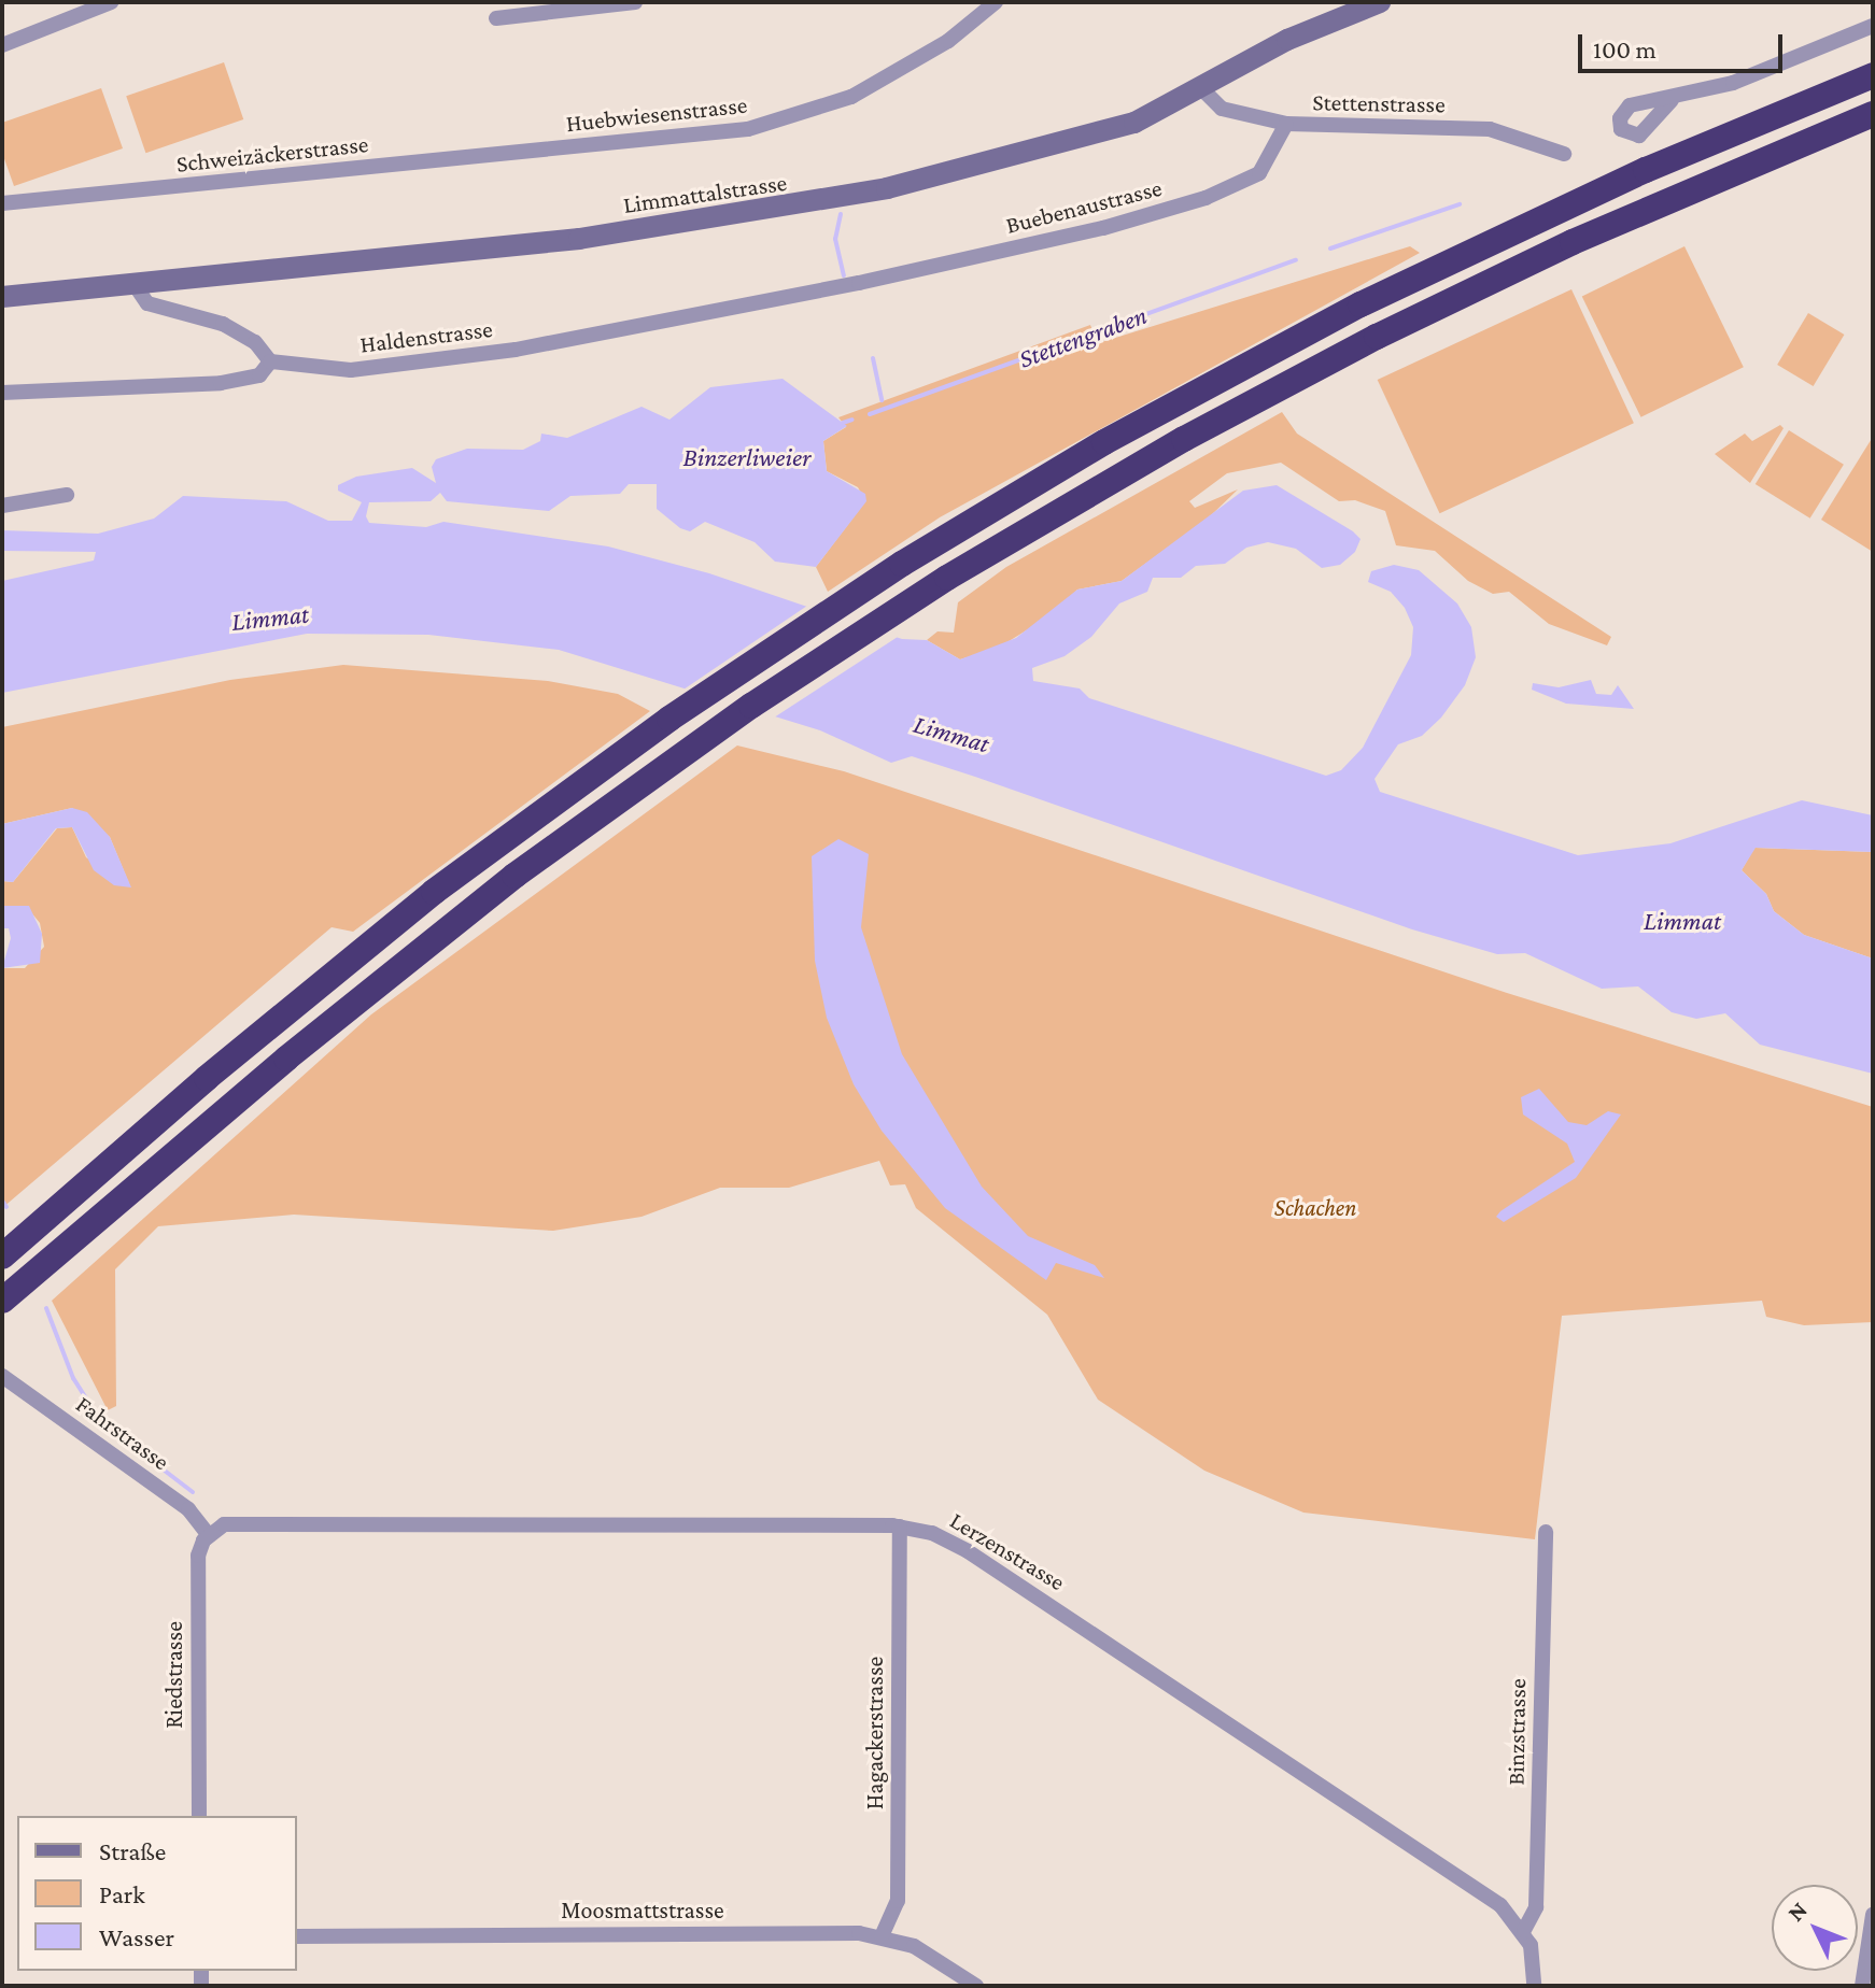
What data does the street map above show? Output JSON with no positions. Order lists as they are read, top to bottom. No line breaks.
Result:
{"streets":{"main road":["Limmattalstrasse"],"street":["Stettenstrasse","Huebwiesenstrasse","Schweizäckerstrasse","Buebenaustrasse","Haldenstrasse","Fahrstrasse","Lerzenstrasse","Riedstrasse","Binzstrasse","Hagackerstrasse","Moosmattstrasse"]},"crossings":[["Stettenstrasse","Limmattalstrasse"],["Stettenstrasse","Buebenaustrasse"],["Huebwiesenstrasse","Schweizäckerstrasse"],["Buebenaustrasse","Haldenstrasse"],["Fahrstrasse","Lerzenstrasse"],["Fahrstrasse","Riedstrasse"],["Lerzenstrasse","Riedstrasse"],["Lerzenstrasse","Binzstrasse"],["Lerzenstrasse","Hagackerstrasse"],["Hagackerstrasse","Moosmattstrasse"]],"water":["Stettengraben","Binzerliweier","Limmat"],"parks":["Schachen"],"legend":["Straße","Park","Wasser"],"scale_bar":"100 m","north":"top left"}
